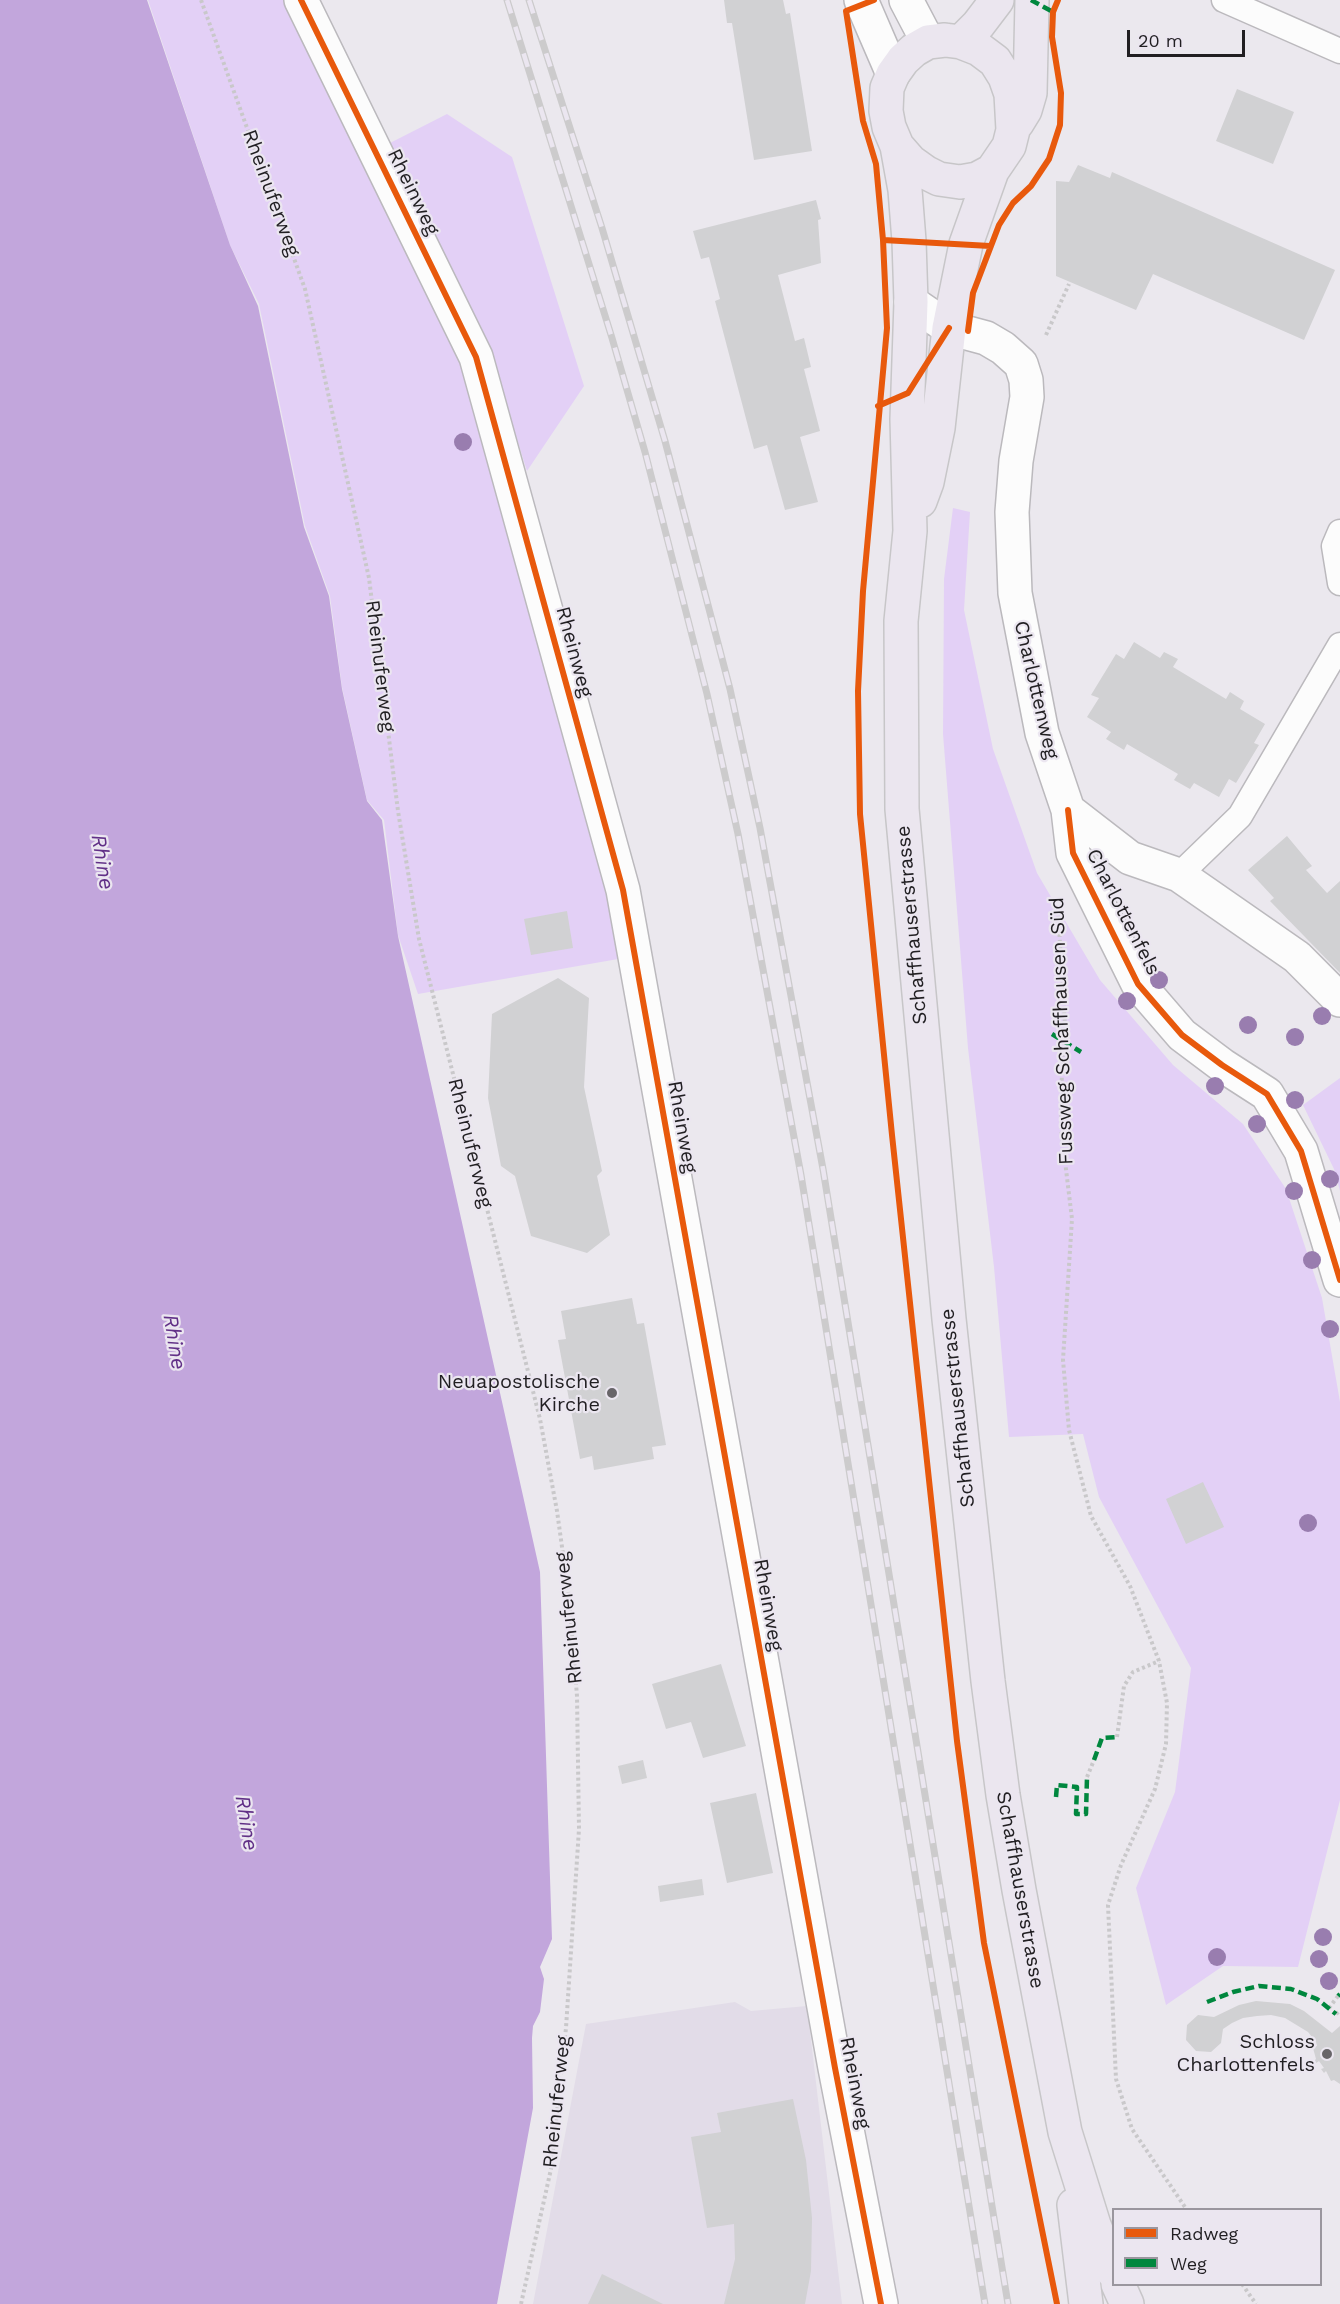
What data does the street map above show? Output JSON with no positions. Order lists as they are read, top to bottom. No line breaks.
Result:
{"streets":{"main road":["Schaffhauserstrasse"],"street":["Rheinweg","Charlottenweg","Charlottenfels"],"path":["Rheinuferweg","Fussweg Schaffhausen Süd"]},"crossings":[["Charlottenweg","Charlottenfels"],["Charlottenweg","Schaffhauserstrasse"]],"water":["Rhine"],"places":["Neuapostolische Kirche","Schloss Charlottenfels"],"legend":["Radweg","Weg"],"scale_bar":"20 m"}
